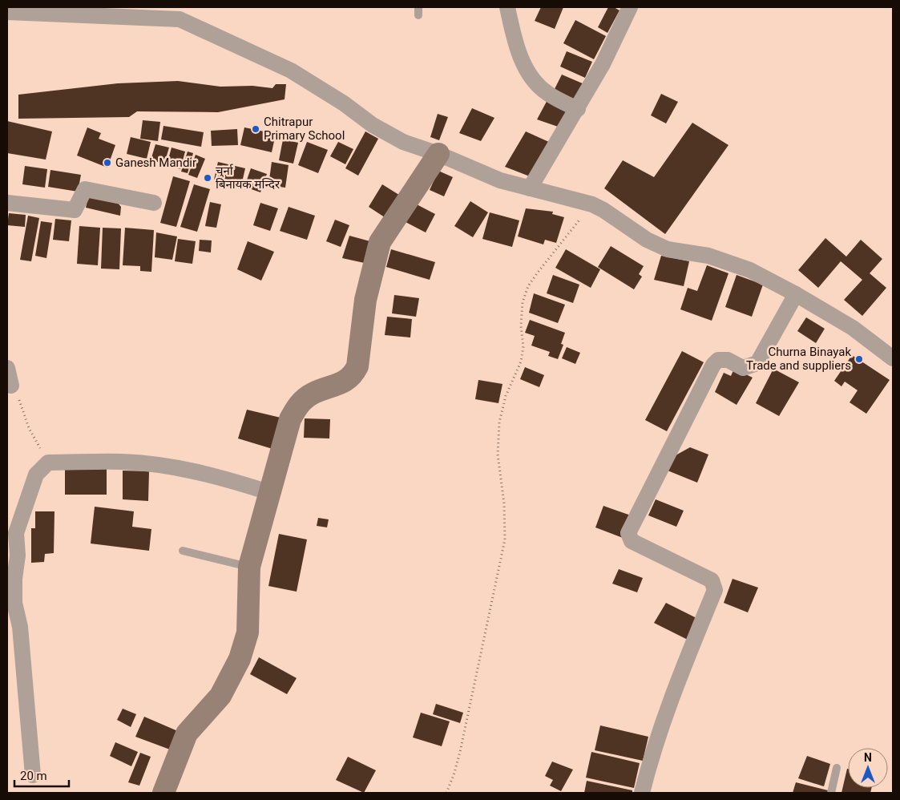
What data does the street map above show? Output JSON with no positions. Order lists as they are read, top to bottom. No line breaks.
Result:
{"places":["Chitrapur Primary School","Ganesh Mandir","चुर्ना बिनायक मन्दिर","Churna Binayak Trade and suppliers"],"scale_bar":"20 m","north":"top"}
